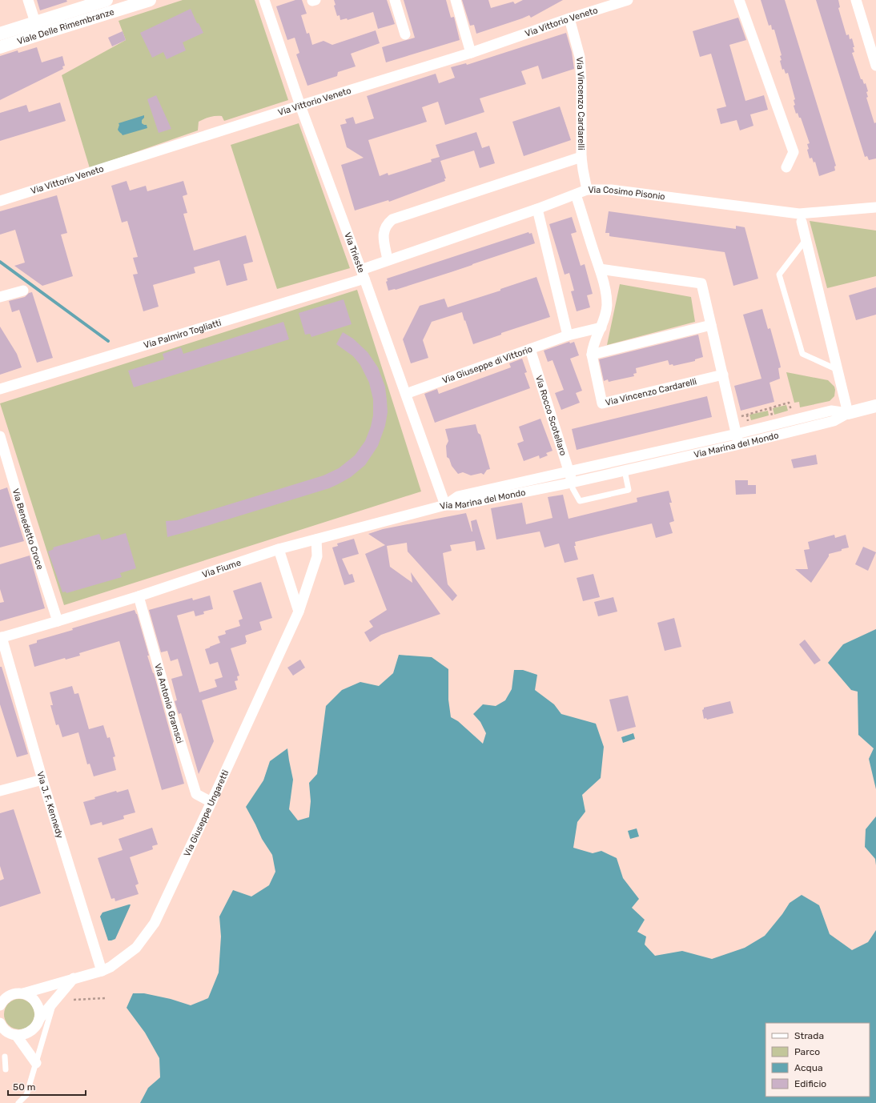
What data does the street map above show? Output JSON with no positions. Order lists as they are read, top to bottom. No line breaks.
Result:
{"streets":{"street":["Via Vittorio Veneto","Viale Delle Rimembranze","Via Vincenzo Cardarelli","Via Cosimo Pisonio","Via Trieste","Via Palmiro Togliatti","Via Giuseppe di Vittorio","Via Rocco Scotellaro","Via Marina del Mondo","Via Benedetto Croce","Via Fiume","Via Antonio Gramsci","Via J. F. Kennedy","Via Giuseppe Ungaretti"]},"crossings":[["Via Vittorio Veneto","Via Vincenzo Cardarelli"],["Via Vittorio Veneto","Via Trieste"],["Via Vincenzo Cardarelli","Via Cosimo Pisonio"],["Via Vincenzo Cardarelli","Via Giuseppe di Vittorio"],["Via Cosimo Pisonio","Via Trieste"],["Via Cosimo Pisonio","Via Palmiro Togliatti"],["Via Trieste","Via Palmiro Togliatti"],["Via Trieste","Via Giuseppe di Vittorio"],["Via Trieste","Via Marina del Mondo"],["Via Trieste","Via Fiume"],["Via Giuseppe di Vittorio","Via Rocco Scotellaro"],["Via Rocco Scotellaro","Via Marina del Mondo"],["Via Marina del Mondo","Via Fiume"],["Via Benedetto Croce","Via Fiume"],["Via Fiume","Via Antonio Gramsci"],["Via Fiume","Via J. F. Kennedy"],["Via Fiume","Via Giuseppe Ungaretti"],["Via Antonio Gramsci","Via Giuseppe Ungaretti"],["Via J. F. Kennedy","Via Giuseppe Ungaretti"]],"legend":["Strada","Parco","Acqua","Edificio"],"scale_bar":"50 m"}
